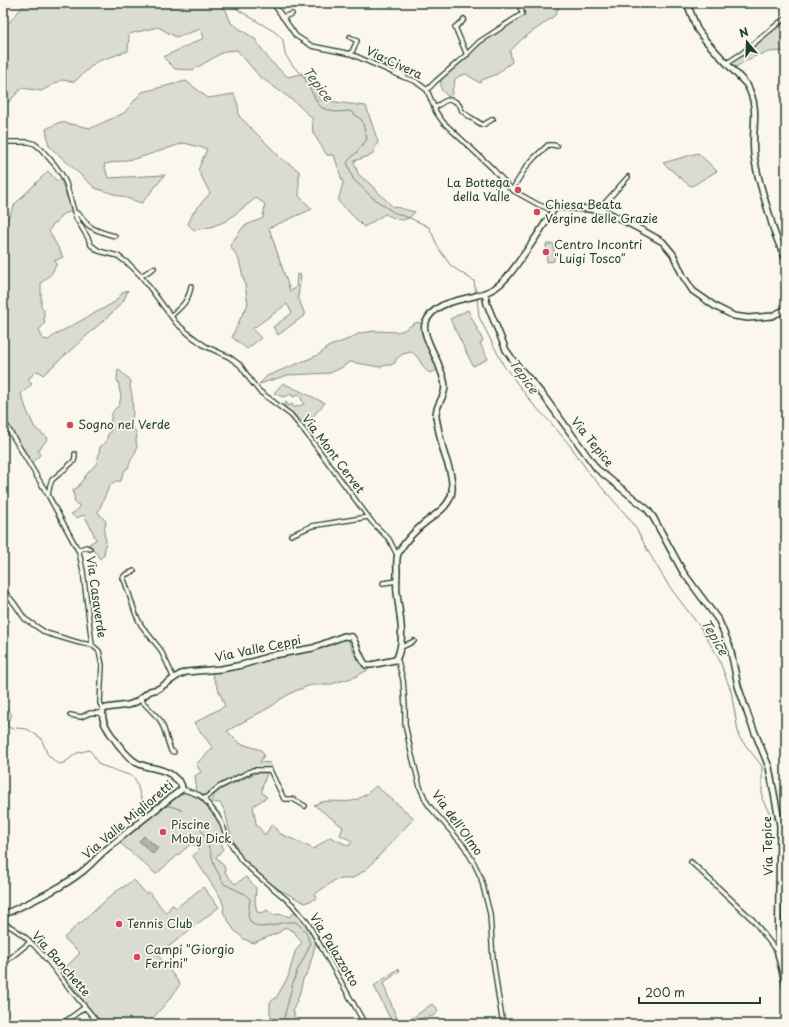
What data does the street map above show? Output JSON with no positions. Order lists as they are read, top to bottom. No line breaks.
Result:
{"streets":{"street":["Via Civera","Via Tepice","Via Mont Cervet","Via Casaverde","Via Valle Ceppi","Via Valle Miglioretti","Via dell'Olmo","Via Palazzotto","Via Banchette"]},"crossings":[["Via Casaverde","Via Valle Ceppi"],["Via Casaverde","Via Valle Miglioretti"],["Via Valle Ceppi","Via Valle Miglioretti"],["Via Valle Ceppi","Via dell'Olmo"],["Via Valle Miglioretti","Via Palazzotto"]],"water":["Tepice"],"places":["La Bottega della Valle","Chiesa Beata Vergine delle Grazie","Centro Incontri \"Luigi Tosco\"","Sogno nel Verde","Piscine Moby Dick","Tennis Club","Campi \"Giorgio Ferrini\""],"scale_bar":"200 m","north":"top"}
